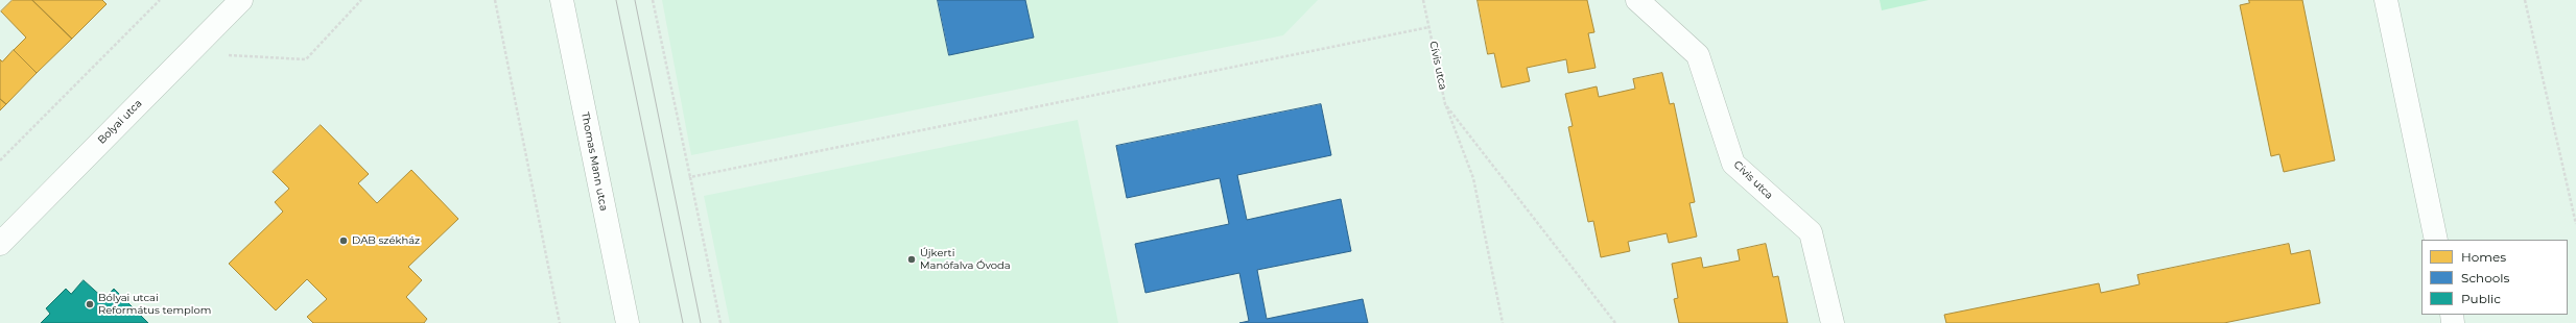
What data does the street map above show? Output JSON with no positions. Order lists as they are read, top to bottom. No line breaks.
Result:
{"streets":{"street":["Cívis utca","Bolyai utca","Thomas Mann utca"]},"places":["DAB székház","Újkerti Manófalva Óvoda","Bólyai utcai Református templom"],"legend":["Homes","Schools","Public"]}
